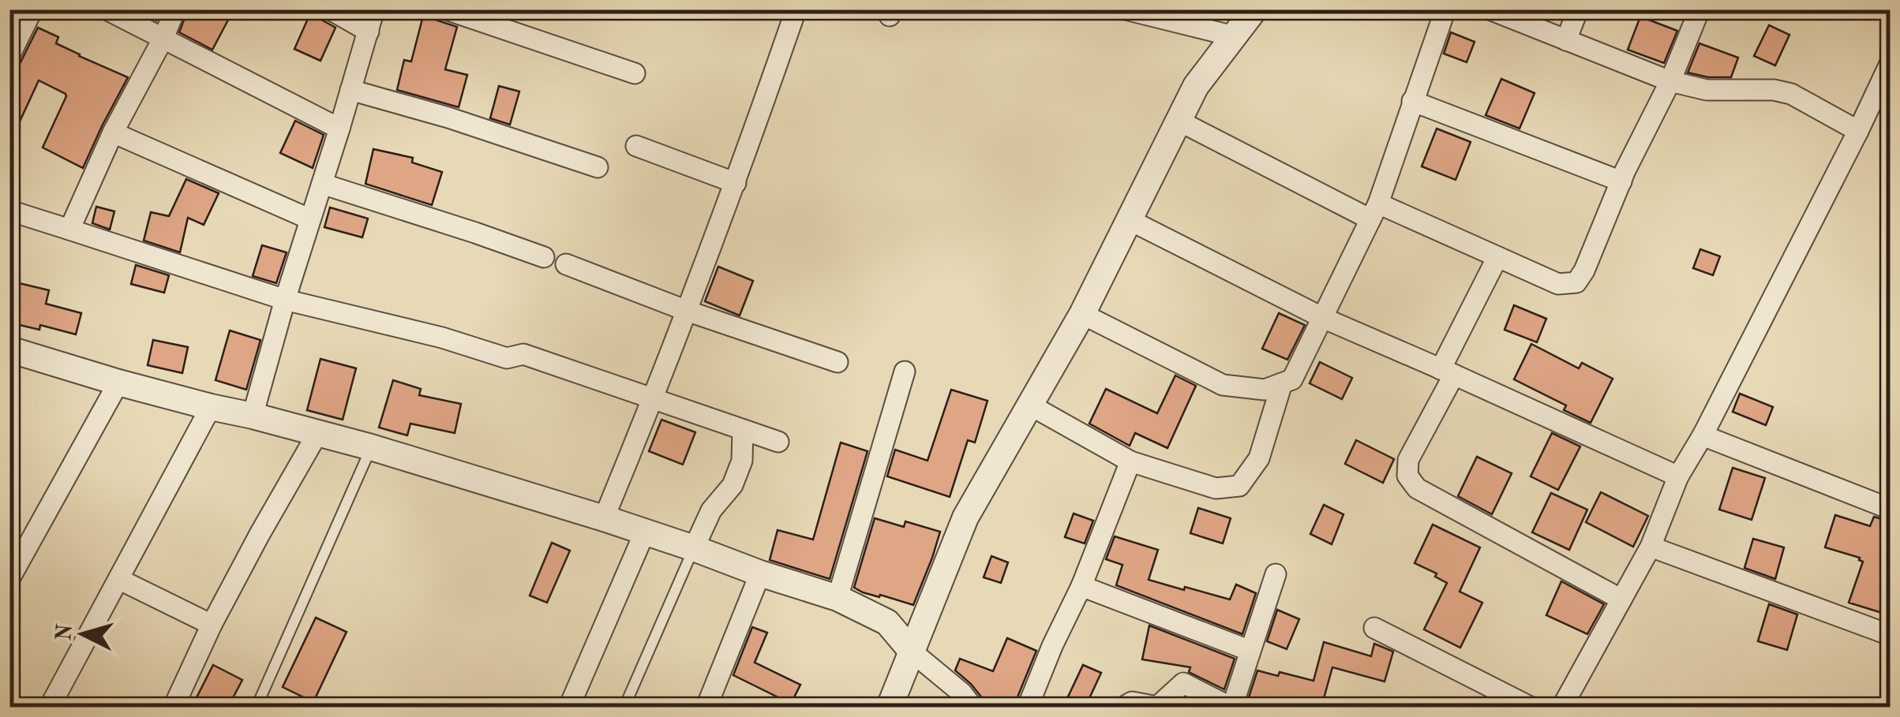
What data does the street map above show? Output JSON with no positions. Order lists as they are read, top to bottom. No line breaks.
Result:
{"north":"left"}
